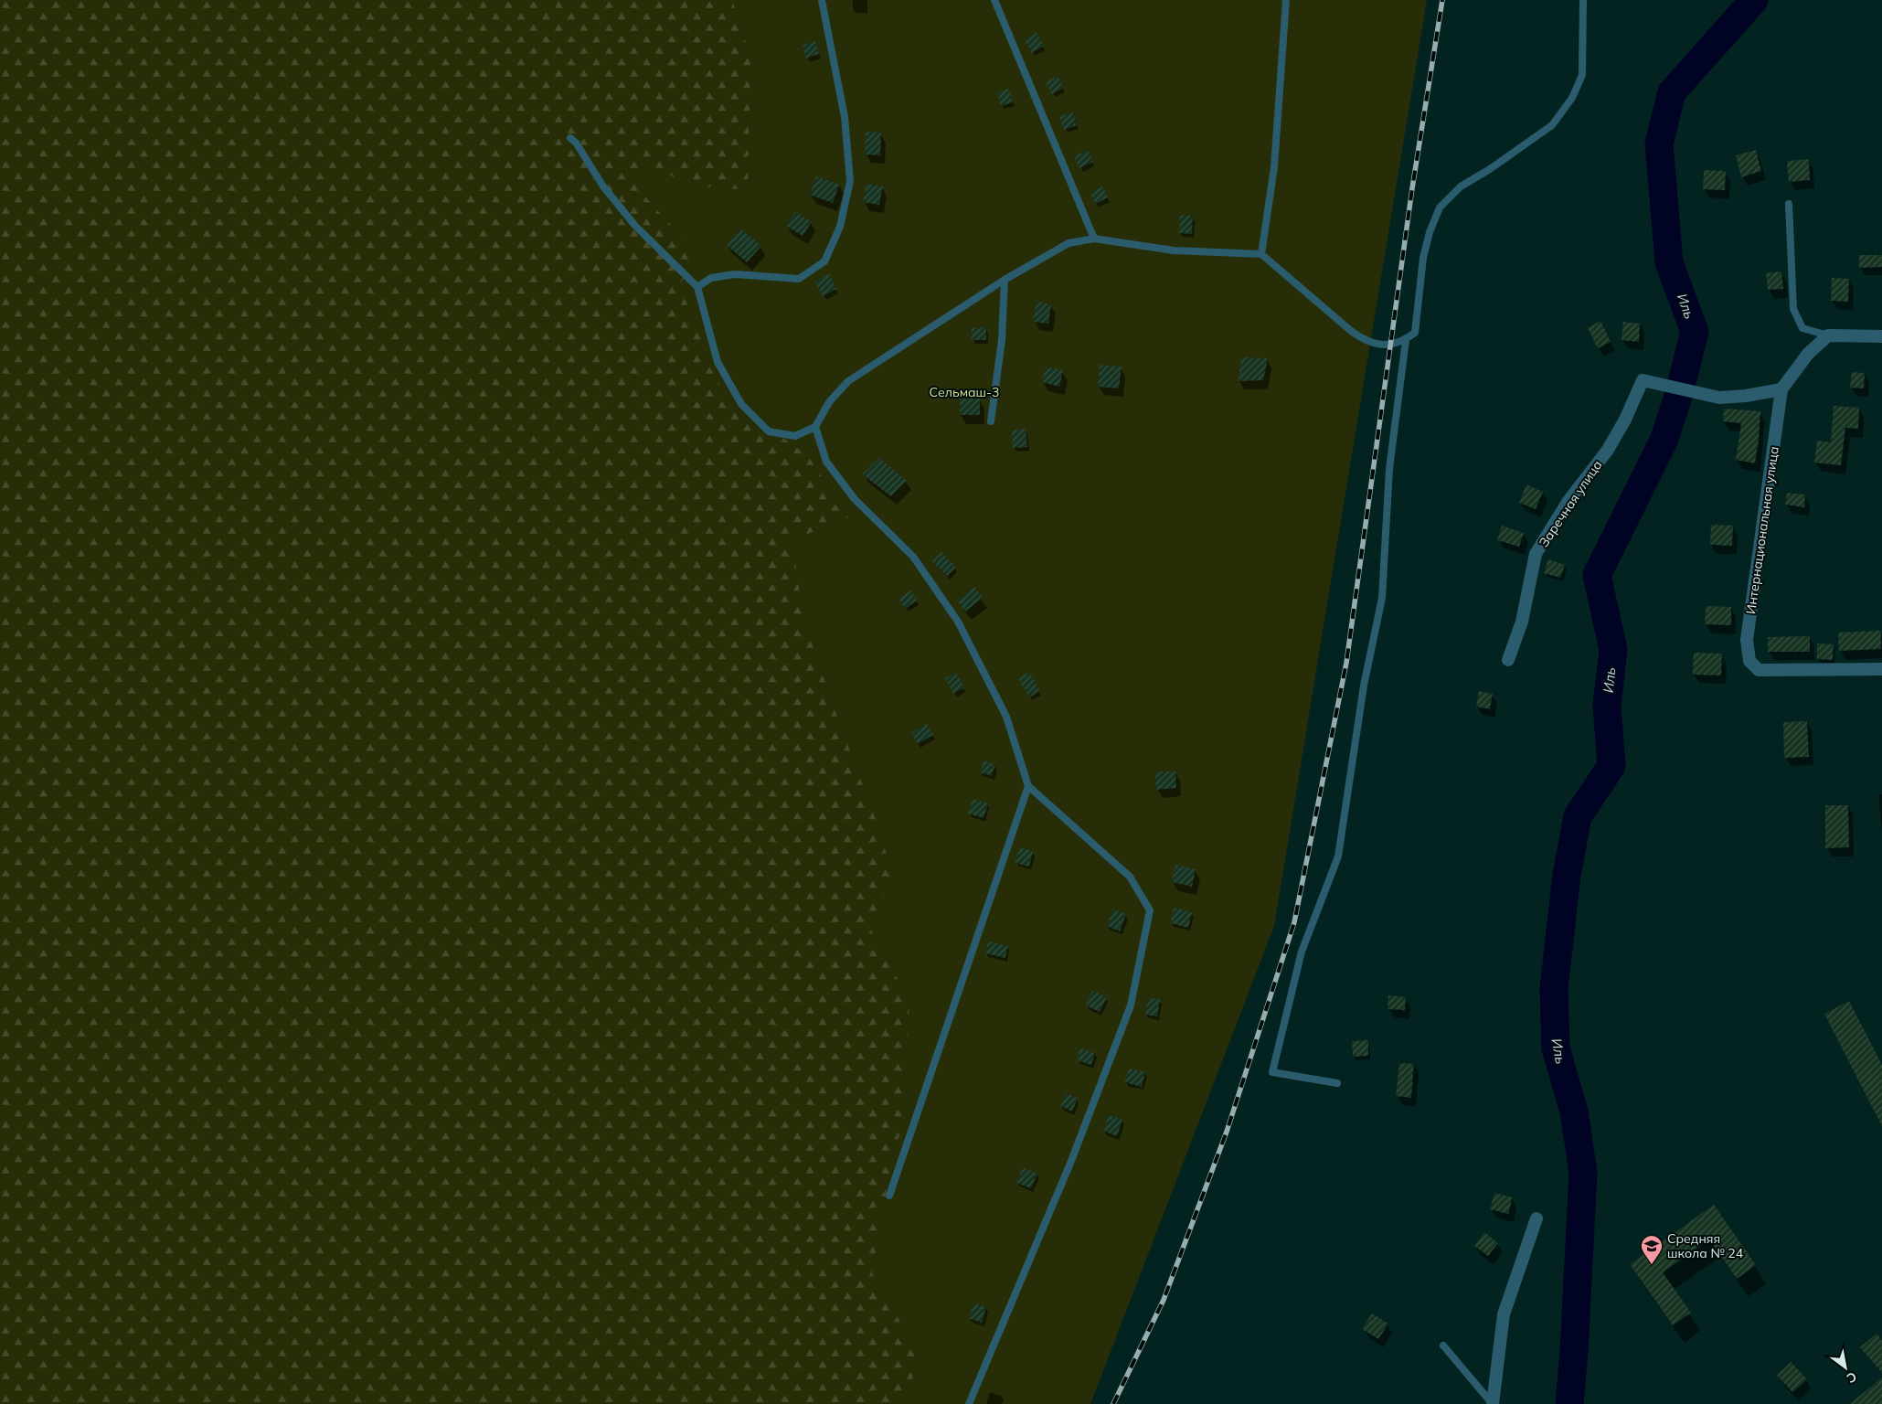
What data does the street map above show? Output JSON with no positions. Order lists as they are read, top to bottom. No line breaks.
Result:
{"streets":{"street":["Заречная улица","Интернациональная улица"]},"crossings":[["Заречная улица","Интернациональная улица"]],"water":["Иль"],"parks":["Сельмаш-3"],"places":{"school or university":["Средняя школа № 24"]},"north":"bottom right"}
